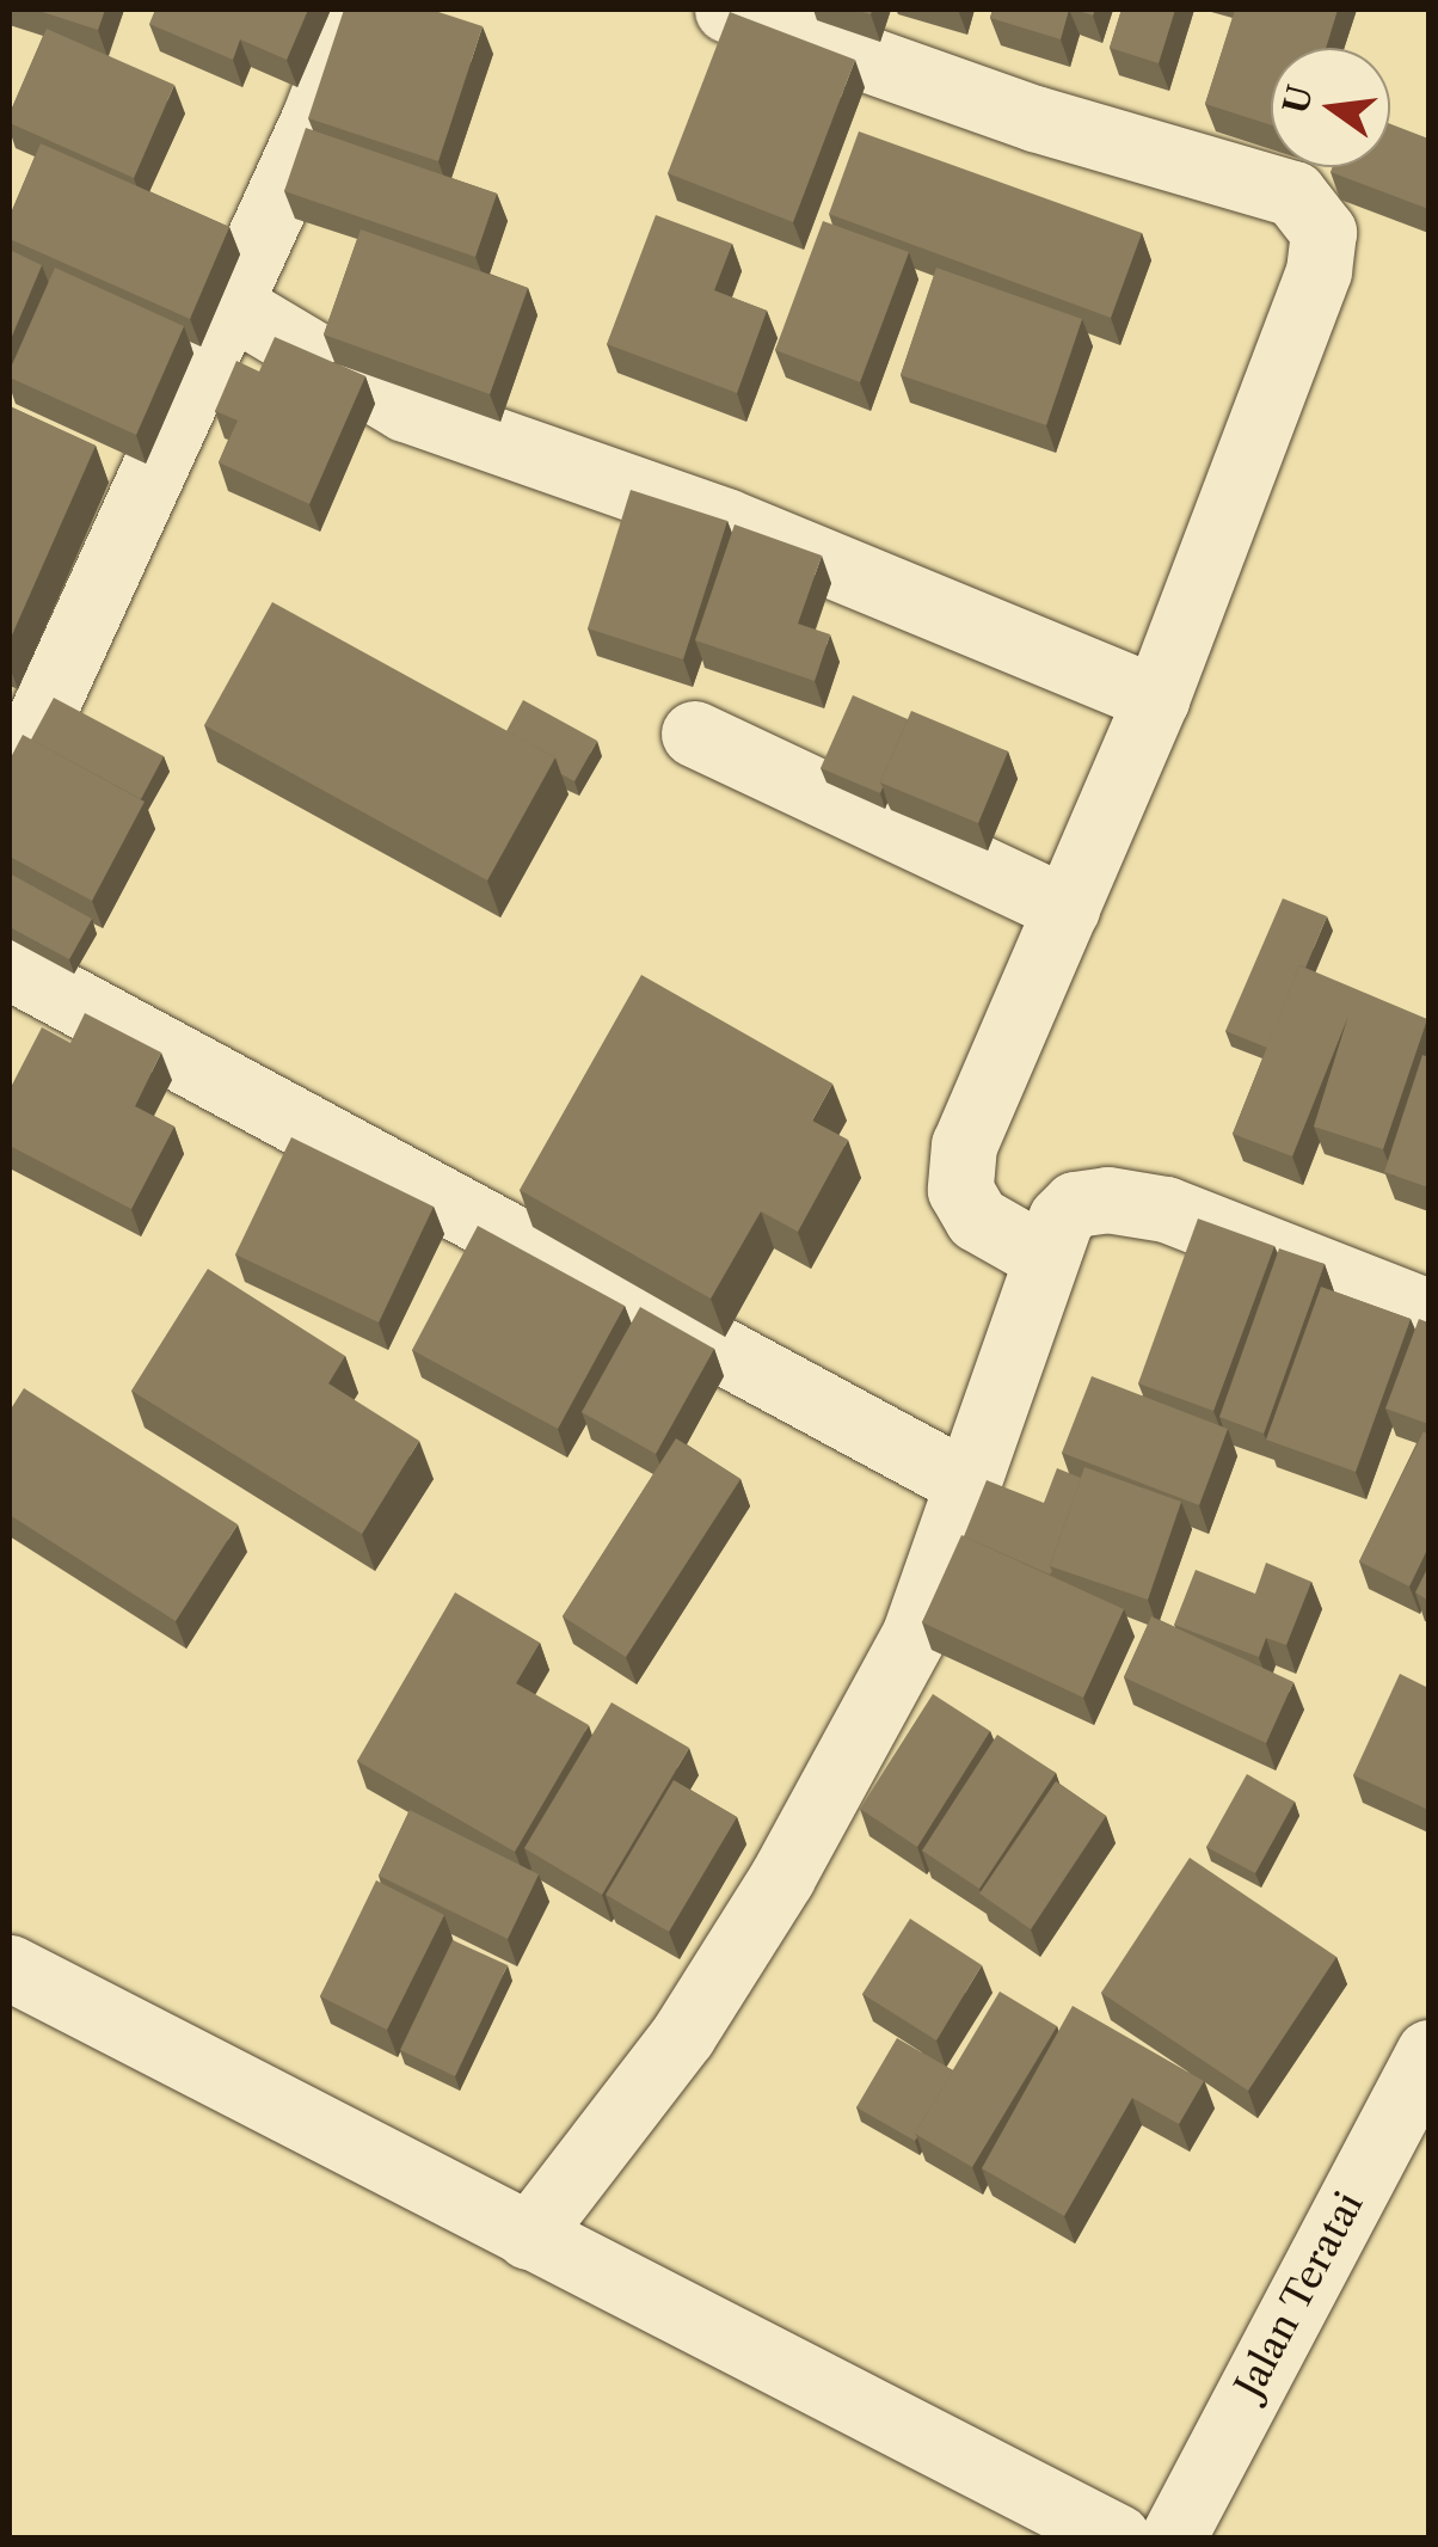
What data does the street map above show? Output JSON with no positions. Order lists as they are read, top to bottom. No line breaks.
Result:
{"streets":{"street":["Jalan Teratai"]},"north":"left"}
